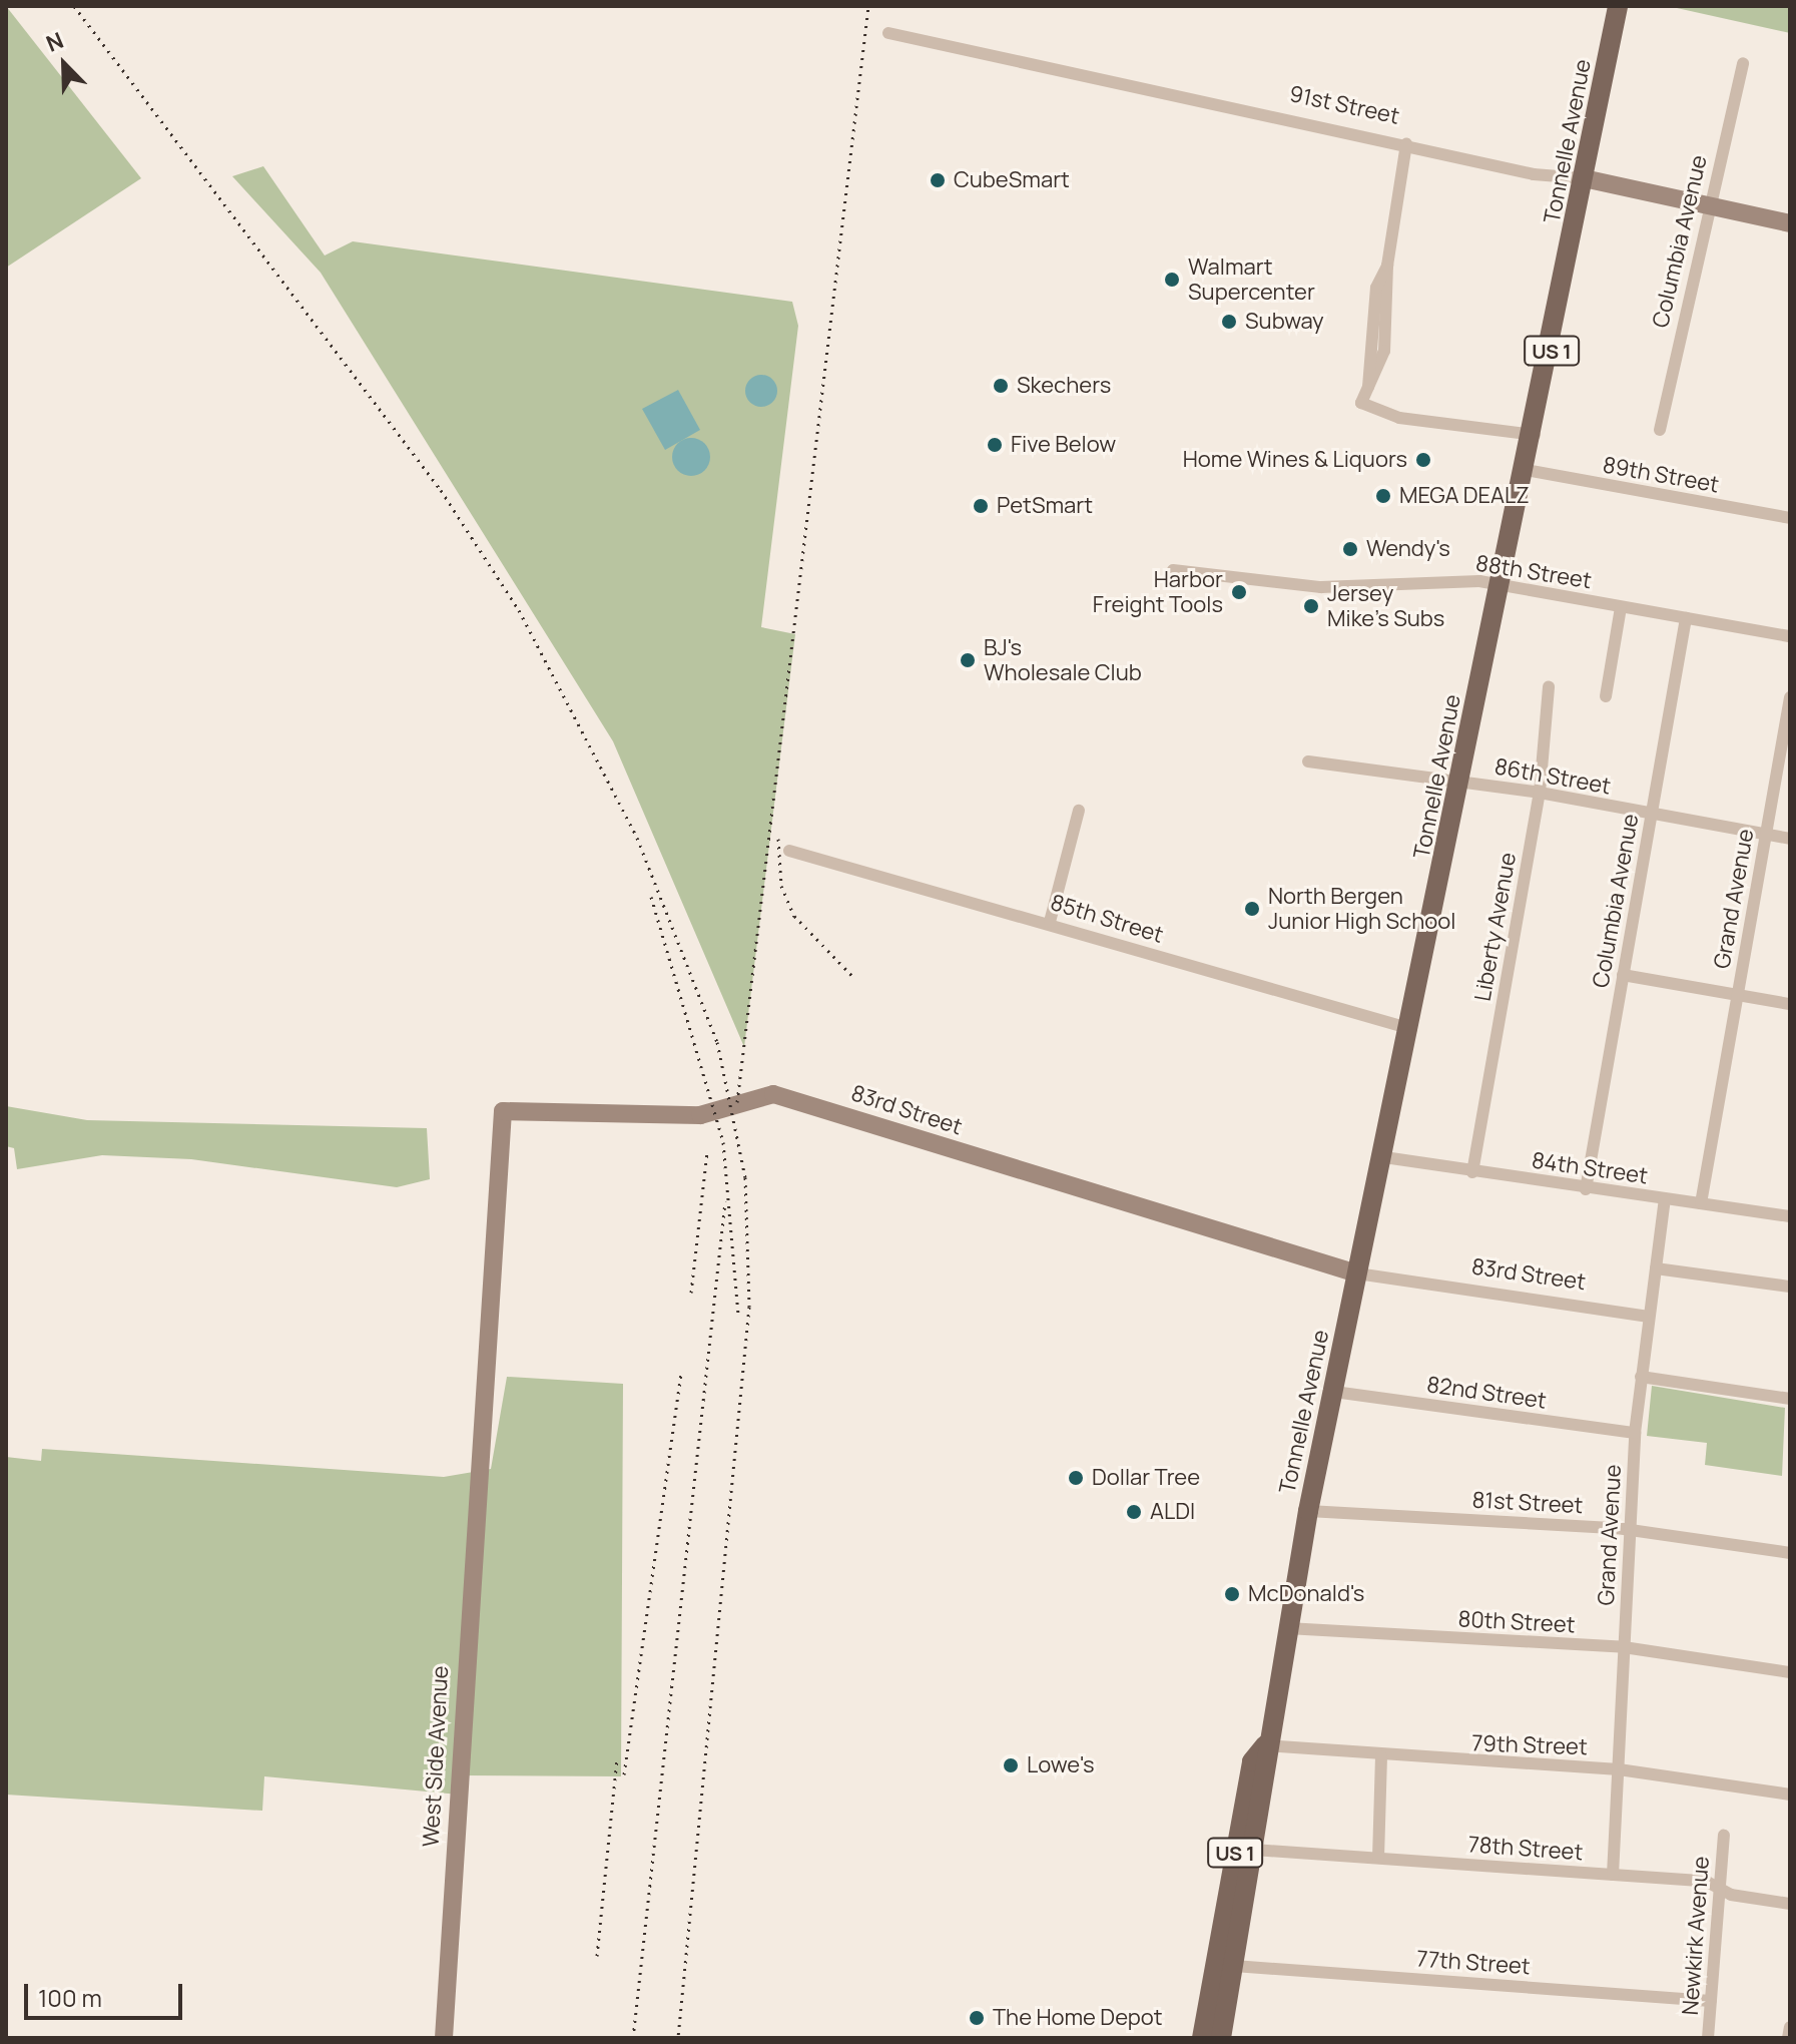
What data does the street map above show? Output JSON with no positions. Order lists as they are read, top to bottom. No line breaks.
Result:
{"streets":{"main road":["Tonnelle Avenue","US 1"],"street":["91st Street","Columbia Avenue","89th Street","88th Street","86th Street","Grand Avenue","85th Street","Liberty Avenue","83rd Street","84th Street","82nd Street","81st Street","80th Street","79th Street","West Side Avenue","78th Street","Newkirk Avenue","77th Street"]},"crossings":[["91st Street","Tonnelle Avenue"],["91st Street","Columbia Avenue"],["Tonnelle Avenue","89th Street"],["Tonnelle Avenue","88th Street"],["Tonnelle Avenue","86th Street"],["Tonnelle Avenue","85th Street"],["Tonnelle Avenue","83rd Street"],["Tonnelle Avenue","84th Street"],["Tonnelle Avenue","82nd Street"],["Tonnelle Avenue","81st Street"],["Tonnelle Avenue","80th Street"],["Tonnelle Avenue","79th Street"],["Tonnelle Avenue","78th Street"],["Tonnelle Avenue","77th Street"],["Columbia Avenue","88th Street"],["Columbia Avenue","86th Street"],["Columbia Avenue","84th Street"],["86th Street","Grand Avenue"],["86th Street","Liberty Avenue"],["Grand Avenue","83rd Street"],["Grand Avenue","84th Street"],["Grand Avenue","82nd Street"],["Grand Avenue","81st Street"],["Grand Avenue","80th Street"],["Grand Avenue","79th Street"],["Grand Avenue","78th Street"],["Liberty Avenue","84th Street"],["83rd Street","West Side Avenue"],["78th Street","Newkirk Avenue"],["Newkirk Avenue","77th Street"]],"places":["CubeSmart","Walmart Supercenter","Subway","Skechers","Five Below","Home Wines & Liquors","MEGA DEALZ","PetSmart","Wendy's","Harbor Freight Tools","Jersey Mike's Subs","BJ's Wholesale Club","North Bergen Junior High School","Dollar Tree","ALDI","McDonald's","Lowe's","The Home Depot"],"scale_bar":"100 m","north":"top left"}
